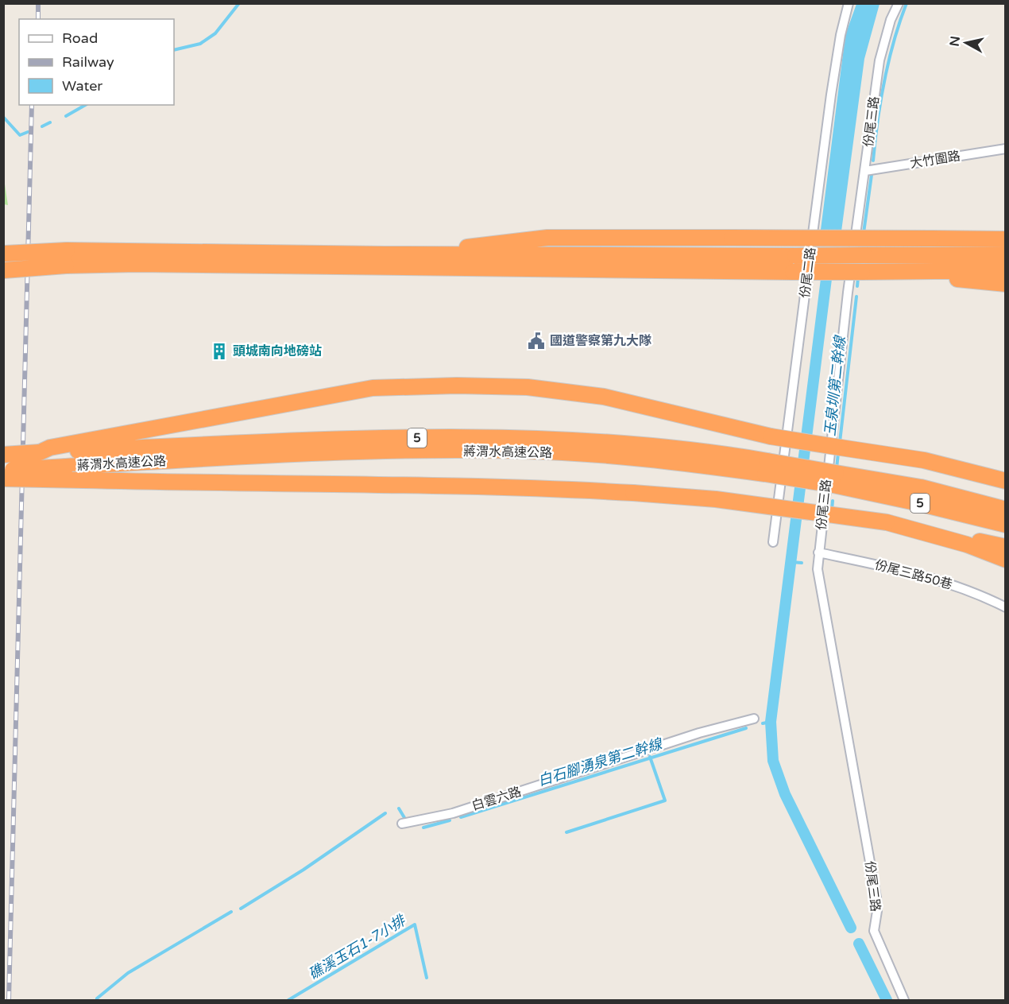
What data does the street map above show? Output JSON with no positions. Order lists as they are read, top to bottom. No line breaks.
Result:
{"streets":{"highway":["5","蔣渭水高速公路"],"street":["份尾三路","大竹圍路","份尾二路","份尾三路50巷","白雲六路"]},"crossings":[["份尾三路","大竹圍路"],["份尾三路","份尾三路50巷"]],"water":["玉泉圳第二幹線","白石腳湧泉第二幹線","礁溪玉石1-7小排"],"places":{"public building":["國道警察第九大隊"],"building":["頭城南向地磅站"]},"legend":["Road","Railway","Water"],"north":"left"}
